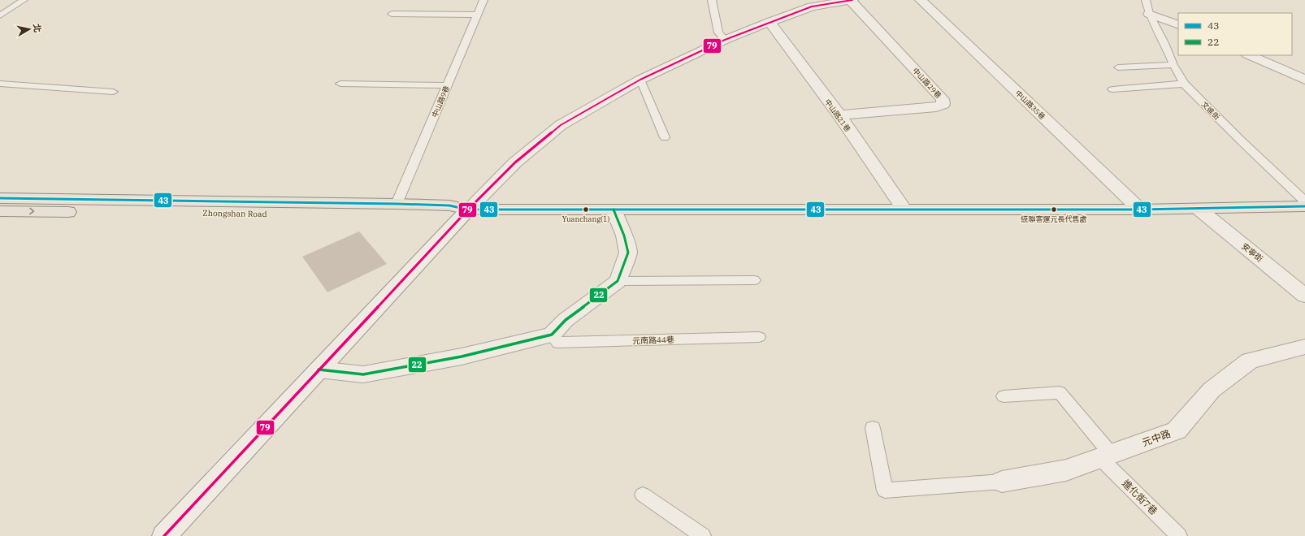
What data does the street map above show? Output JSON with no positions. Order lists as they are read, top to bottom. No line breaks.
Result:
{"streets":{"main road":["Zhongshan Road"],"street":["中山路29巷","中山路35巷","中山路21巷","安寧街","元中路"],"lane":["中山路9巷","文進街","元南路44巷","進化街7巷"]},"crossings":[["中山路29巷","中山路21巷"],["中山路9巷","Zhongshan Road"],["中山路35巷","Zhongshan Road"],["中山路21巷","Zhongshan Road"],["Zhongshan Road","安寧街"],["元中路","進化街7巷"]],"places":["Yuanchang(1)","統聯客運元長代售處"],"lines":["transit line 79","transit line 43","transit line 22"],"legend":["43","22"],"north":"right"}
